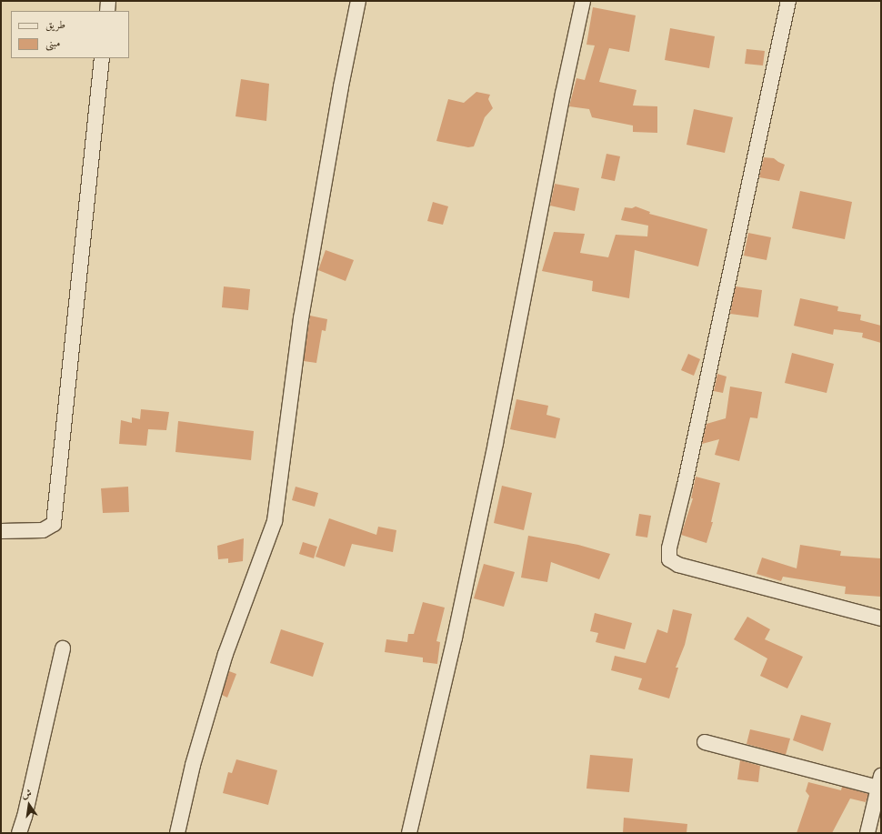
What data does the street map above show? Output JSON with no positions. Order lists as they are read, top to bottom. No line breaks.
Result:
{"legend":["طريق","مبنى"],"north":"top"}
